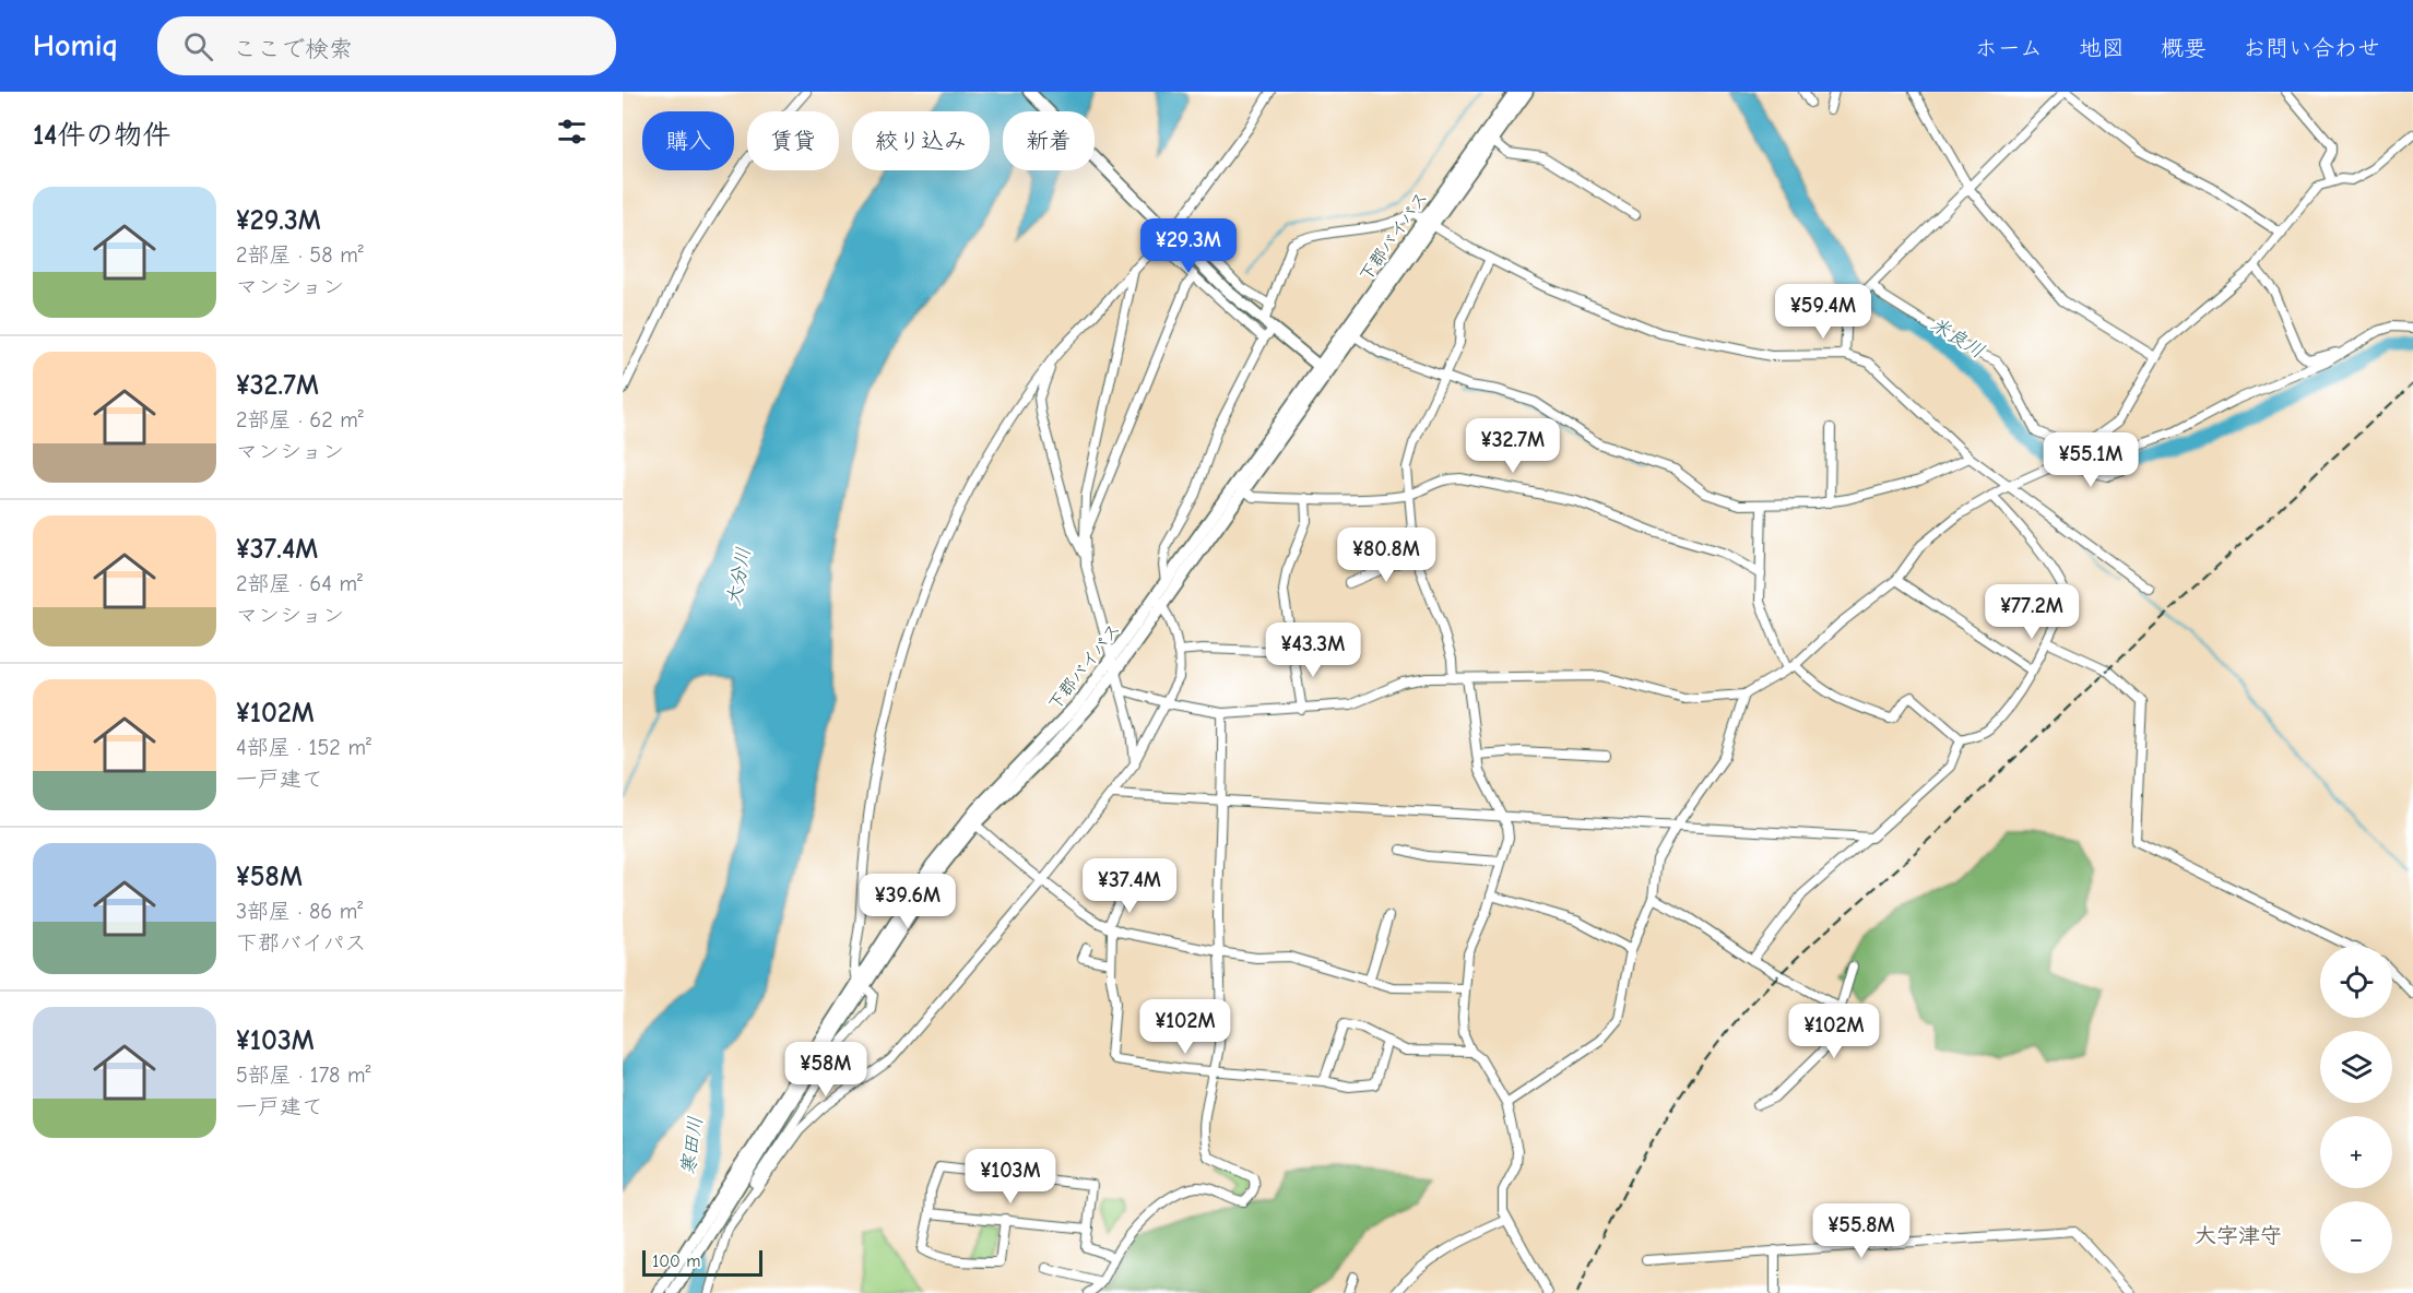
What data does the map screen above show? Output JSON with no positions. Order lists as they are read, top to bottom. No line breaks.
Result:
{"streets":{"street":["下郡バイパス"]},"districts":["大字津守"],"water":["米良川","大分川","寒田川"],"scale_bar":"100 m","page":{"header":"Homiq","search":"ここで検索","nav":["ホーム","地図","概要","お問い合わせ"],"heading":"14件の物件","chip":["購入","賃貸","絞り込み","新着"],"list":[{"name":"¥29.3M","note":"2部屋 · 58 m² · マンション"},{"name":"¥32.7M","note":"2部屋 · 62 m² · マンション"},{"name":"¥37.4M","note":"2部屋 · 64 m² · マンション"},{"name":"¥102M","note":"4部屋 · 152 m² · 一戸建て"},{"name":"¥58M","note":"3部屋 · 86 m² · 下郡バイパス"},{"name":"¥103M","note":"5部屋 · 178 m² · 一戸建て"}],"price":["¥29.3M","¥59.4M","¥32.7M","¥55.1M","¥80.8M","¥77.2M","¥43.3M","¥37.4M","¥39.6M","¥102M","¥102M","¥58M","¥103M","¥55.8M"],"map_buttons":["+","−"],"scale":"100 m"}}
